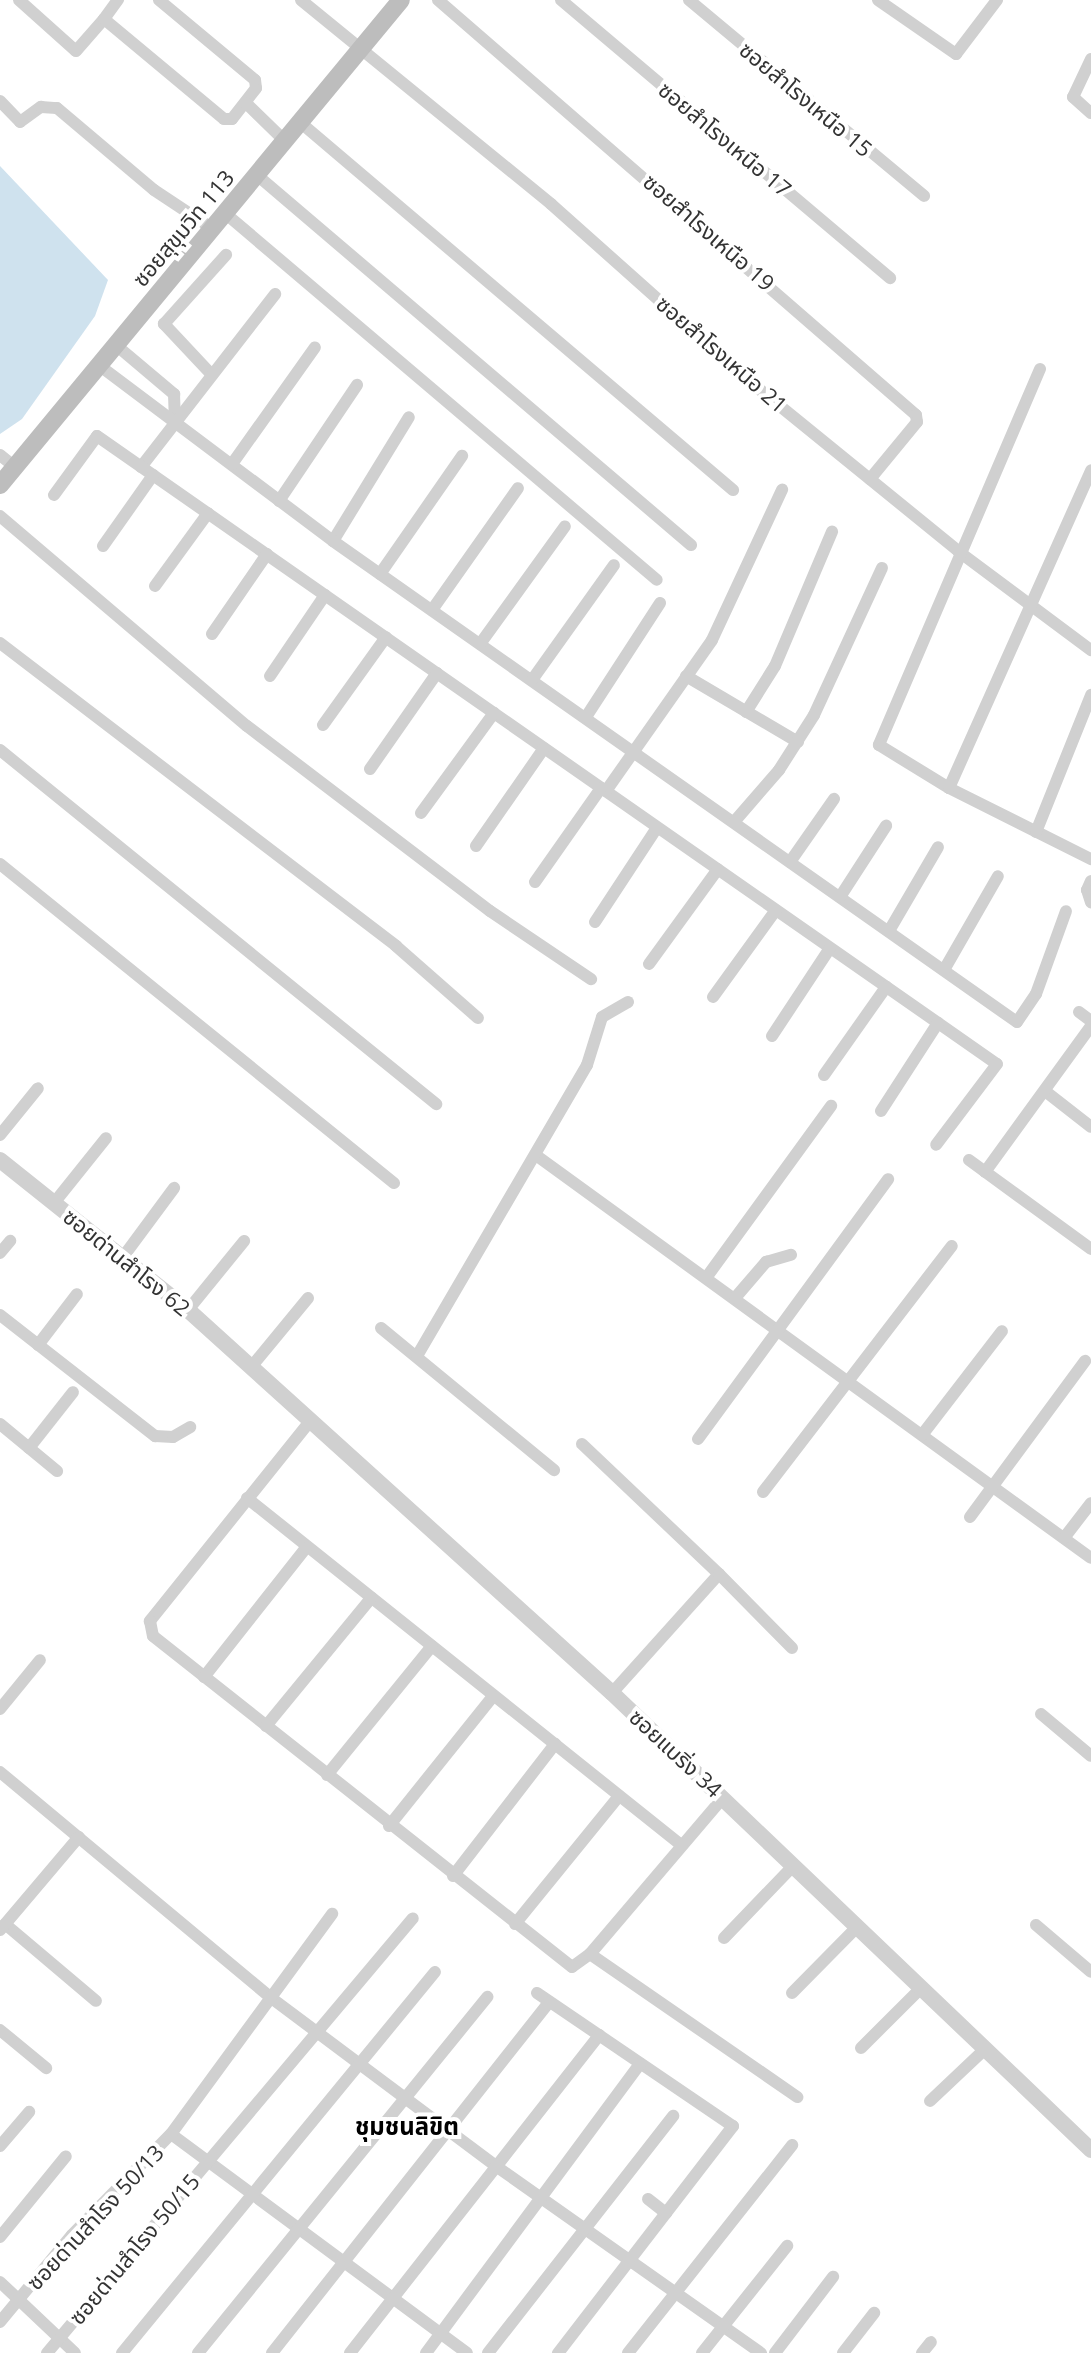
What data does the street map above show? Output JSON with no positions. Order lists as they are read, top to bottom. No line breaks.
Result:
{"streets":{"main road":["ซอยสุขุมวิท 113"],"street":["ซอยสำโรงเหนือ 15","ซอยสำโรงเหนือ 17","ซอยสำโรงเหนือ 19","ซอยสำโรงเหนือ 21","ซอยด่านสำโรง 62","ซอยแบริ่ง 34","ซอยด่านสำโรง 50/13","ซอยด่านสำโรง 50/15"]},"crossings":[["ซอยสุขุมวิท 113","ซอยสำโรงเหนือ 21"],["ซอยสำโรงเหนือ 19","ซอยสำโรงเหนือ 21"],["ซอยด่านสำโรง 62","ซอยแบริ่ง 34"]],"districts":["ชุมชนลิขิต"]}
